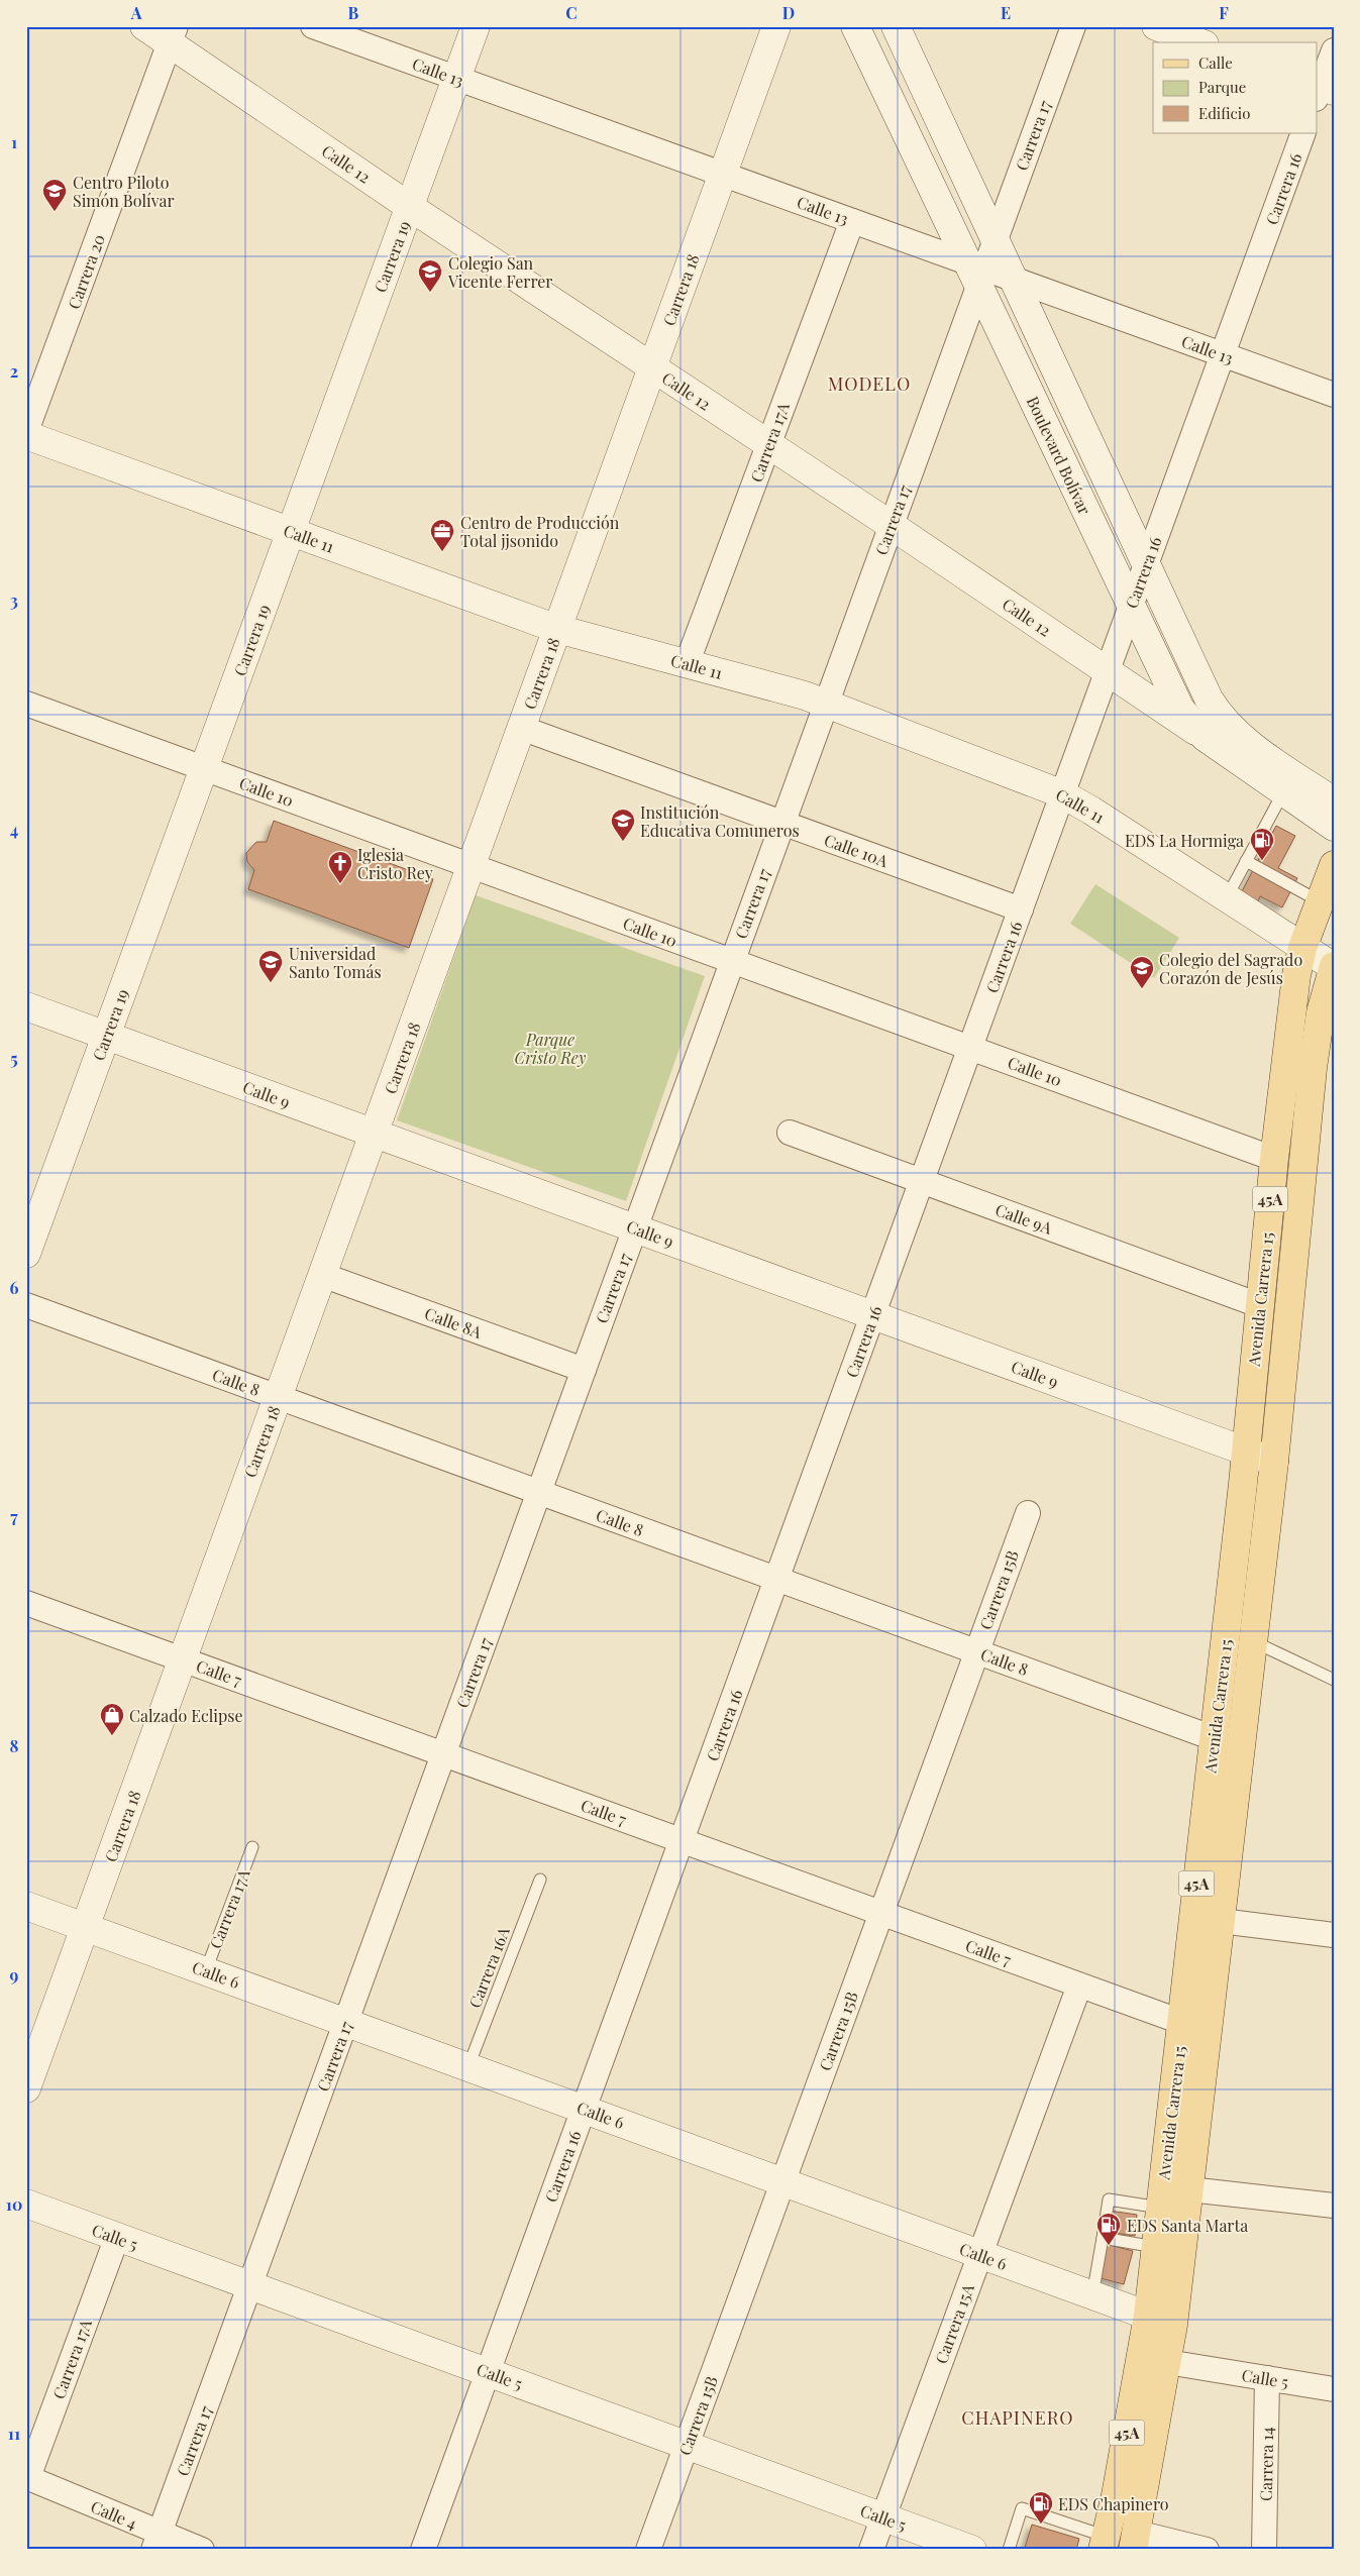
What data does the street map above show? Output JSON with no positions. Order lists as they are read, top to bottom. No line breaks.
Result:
{"streets":{"main road":["45A","Avenida Carrera 15"],"street":["Calle 13","Carrera 17","Calle 12","Carrera 16","Carrera 19","Carrera 20","Carrera 18","Carrera 17A","Boulevard Bolívar","Calle 11","Calle 10","Calle 10A","Calle 9","Calle 9A","Calle 8A","Calle 8","Carrera 15B","Calle 7","Calle 6","Calle 5","Carrera 15A","Carrera 14","Calle 4"],"lane":["Carrera 16A"]},"crossings":[["Calle 13","Carrera 17"],["Calle 13","Carrera 16"],["Calle 13","Carrera 19"],["Calle 13","Carrera 18"],["Calle 13","Carrera 17A"],["Calle 13","Boulevard Bolívar"],["Carrera 17","Calle 12"],["Carrera 17","Boulevard Bolívar"],["Carrera 17","Calle 11"],["Carrera 17","Calle 10"],["Carrera 17","Calle 10A"],["Carrera 17","Calle 9"],["Carrera 17","Calle 8A"],["Carrera 17","Calle 8"],["Carrera 17","Calle 7"],["Carrera 17","Calle 6"],["Carrera 17","Calle 5"],["Carrera 17","Calle 4"],["Calle 12","Carrera 16"],["Calle 12","Carrera 19"],["Calle 12","Carrera 20"],["Calle 12","Carrera 18"],["Calle 12","Carrera 17A"],["Calle 12","Boulevard Bolívar"],["Carrera 16","Boulevard Bolívar"],["Carrera 16","Calle 11"],["Carrera 16","Calle 10"],["Carrera 16","Calle 10A"],["Carrera 16","Calle 9"],["Carrera 16","Calle 9A"],["Carrera 16","Calle 8"],["Carrera 16","Calle 7"],["Carrera 16","Calle 6"],["Carrera 16","Calle 5"],["Carrera 19","Calle 11"],["Carrera 19","Calle 10"],["Carrera 19","Calle 9"],["Carrera 20","Calle 11"],["Carrera 18","Calle 11"],["Carrera 18","Calle 10"],["Carrera 18","Calle 10A"],["Carrera 18","Calle 9"],["Carrera 18","Calle 8A"],["Carrera 18","Calle 8"],["Carrera 18","Calle 7"],["Carrera 18","Calle 6"],["Carrera 17A","Calle 11"],["Carrera 17A","Calle 6"],["Carrera 17A","Calle 5"],["Carrera 17A","Calle 4"],["Calle 11","Avenida Carrera 15"],["Calle 10","Avenida Carrera 15"],["Calle 9","Avenida Carrera 15"],["Calle 9A","Avenida Carrera 15"],["Avenida Carrera 15","Calle 8"],["Avenida Carrera 15","Calle 7"],["Avenida Carrera 15","Calle 6"],["Avenida Carrera 15","Calle 5"],["Calle 8","Carrera 15B"],["Carrera 15B","Calle 7"],["Carrera 15B","Calle 6"],["Carrera 15B","Calle 5"],["Calle 7","Carrera 15A"],["Carrera 16A","Calle 6"],["Calle 6","Carrera 15A"],["Calle 5","Carrera 15A"],["Calle 5","Carrera 14"]],"districts":["MODELO","CHAPINERO"],"parks":["Parque Cristo Rey"],"places":{"school or university":["Centro Piloto Simón Bolívar","Colegio San Vicente Ferrer","Institución Educativa Comuneros","Universidad Santo Tomás","Colegio del Sagrado Corazón de Jesús"],"office":["Centro de Producción Total jjsonido"],"fuel station":["EDS La Hormiga","EDS Santa Marta","EDS Chapinero"],"church":["Iglesia Cristo Rey"],"shop":["Calzado Eclipse"]},"legend":["Calle","Parque","Edificio"],"grid":{"columns":["A","B","C","D","E","F"],"rows":["1","2","3","4","5","6","7","8","9","10","11"]}}
